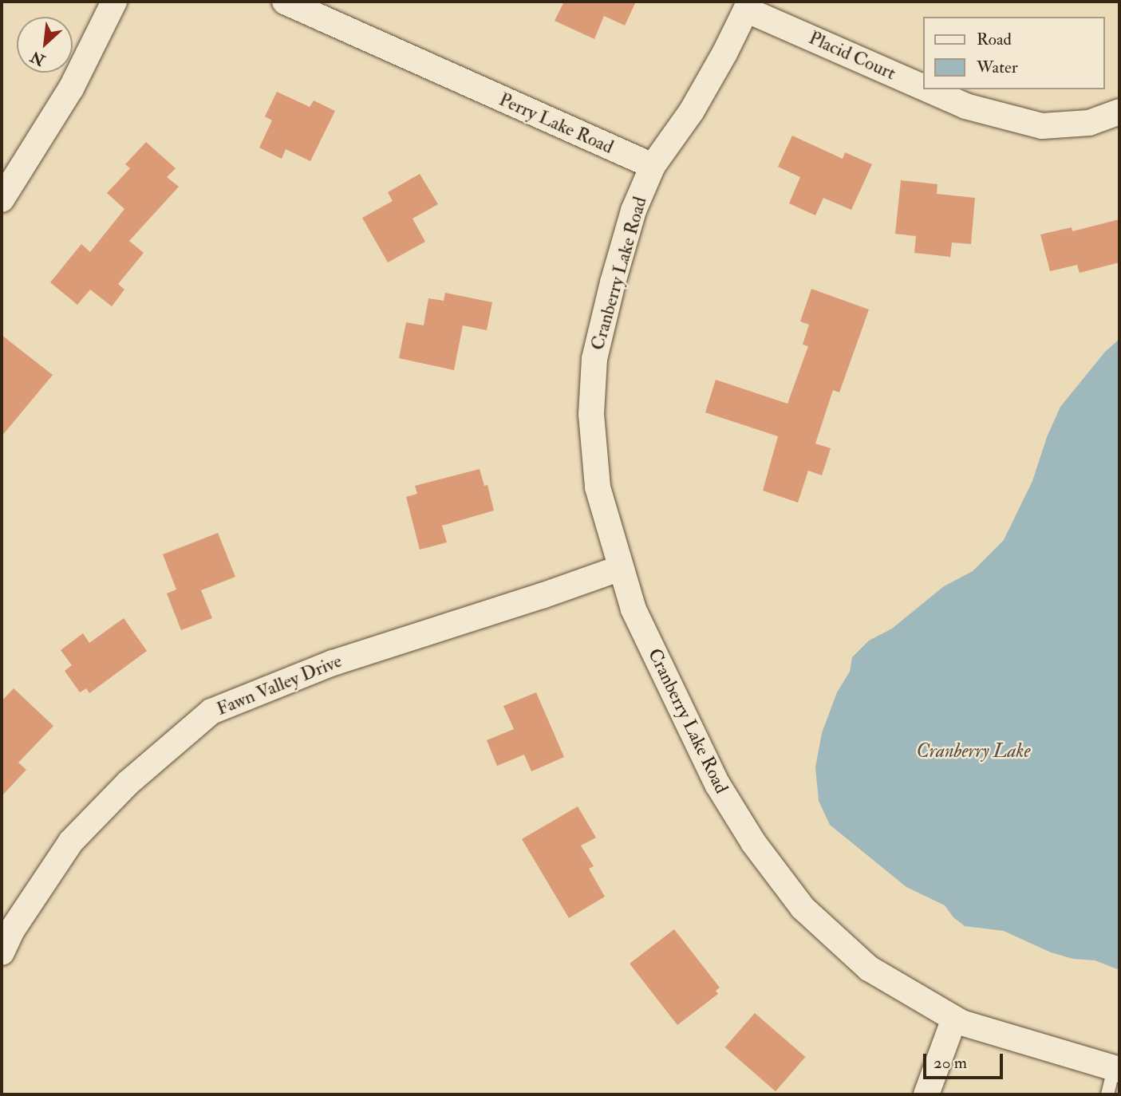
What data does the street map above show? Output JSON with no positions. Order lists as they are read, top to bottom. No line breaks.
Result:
{"streets":{"street":["Placid Court","Perry Lake Road","Cranberry Lake Road","Fawn Valley Drive"]},"crossings":[["Perry Lake Road","Cranberry Lake Road"],["Cranberry Lake Road","Fawn Valley Drive"]],"water":["Cranberry Lake"],"legend":["Road","Water"],"scale_bar":"20 m","north":"bottom left"}
